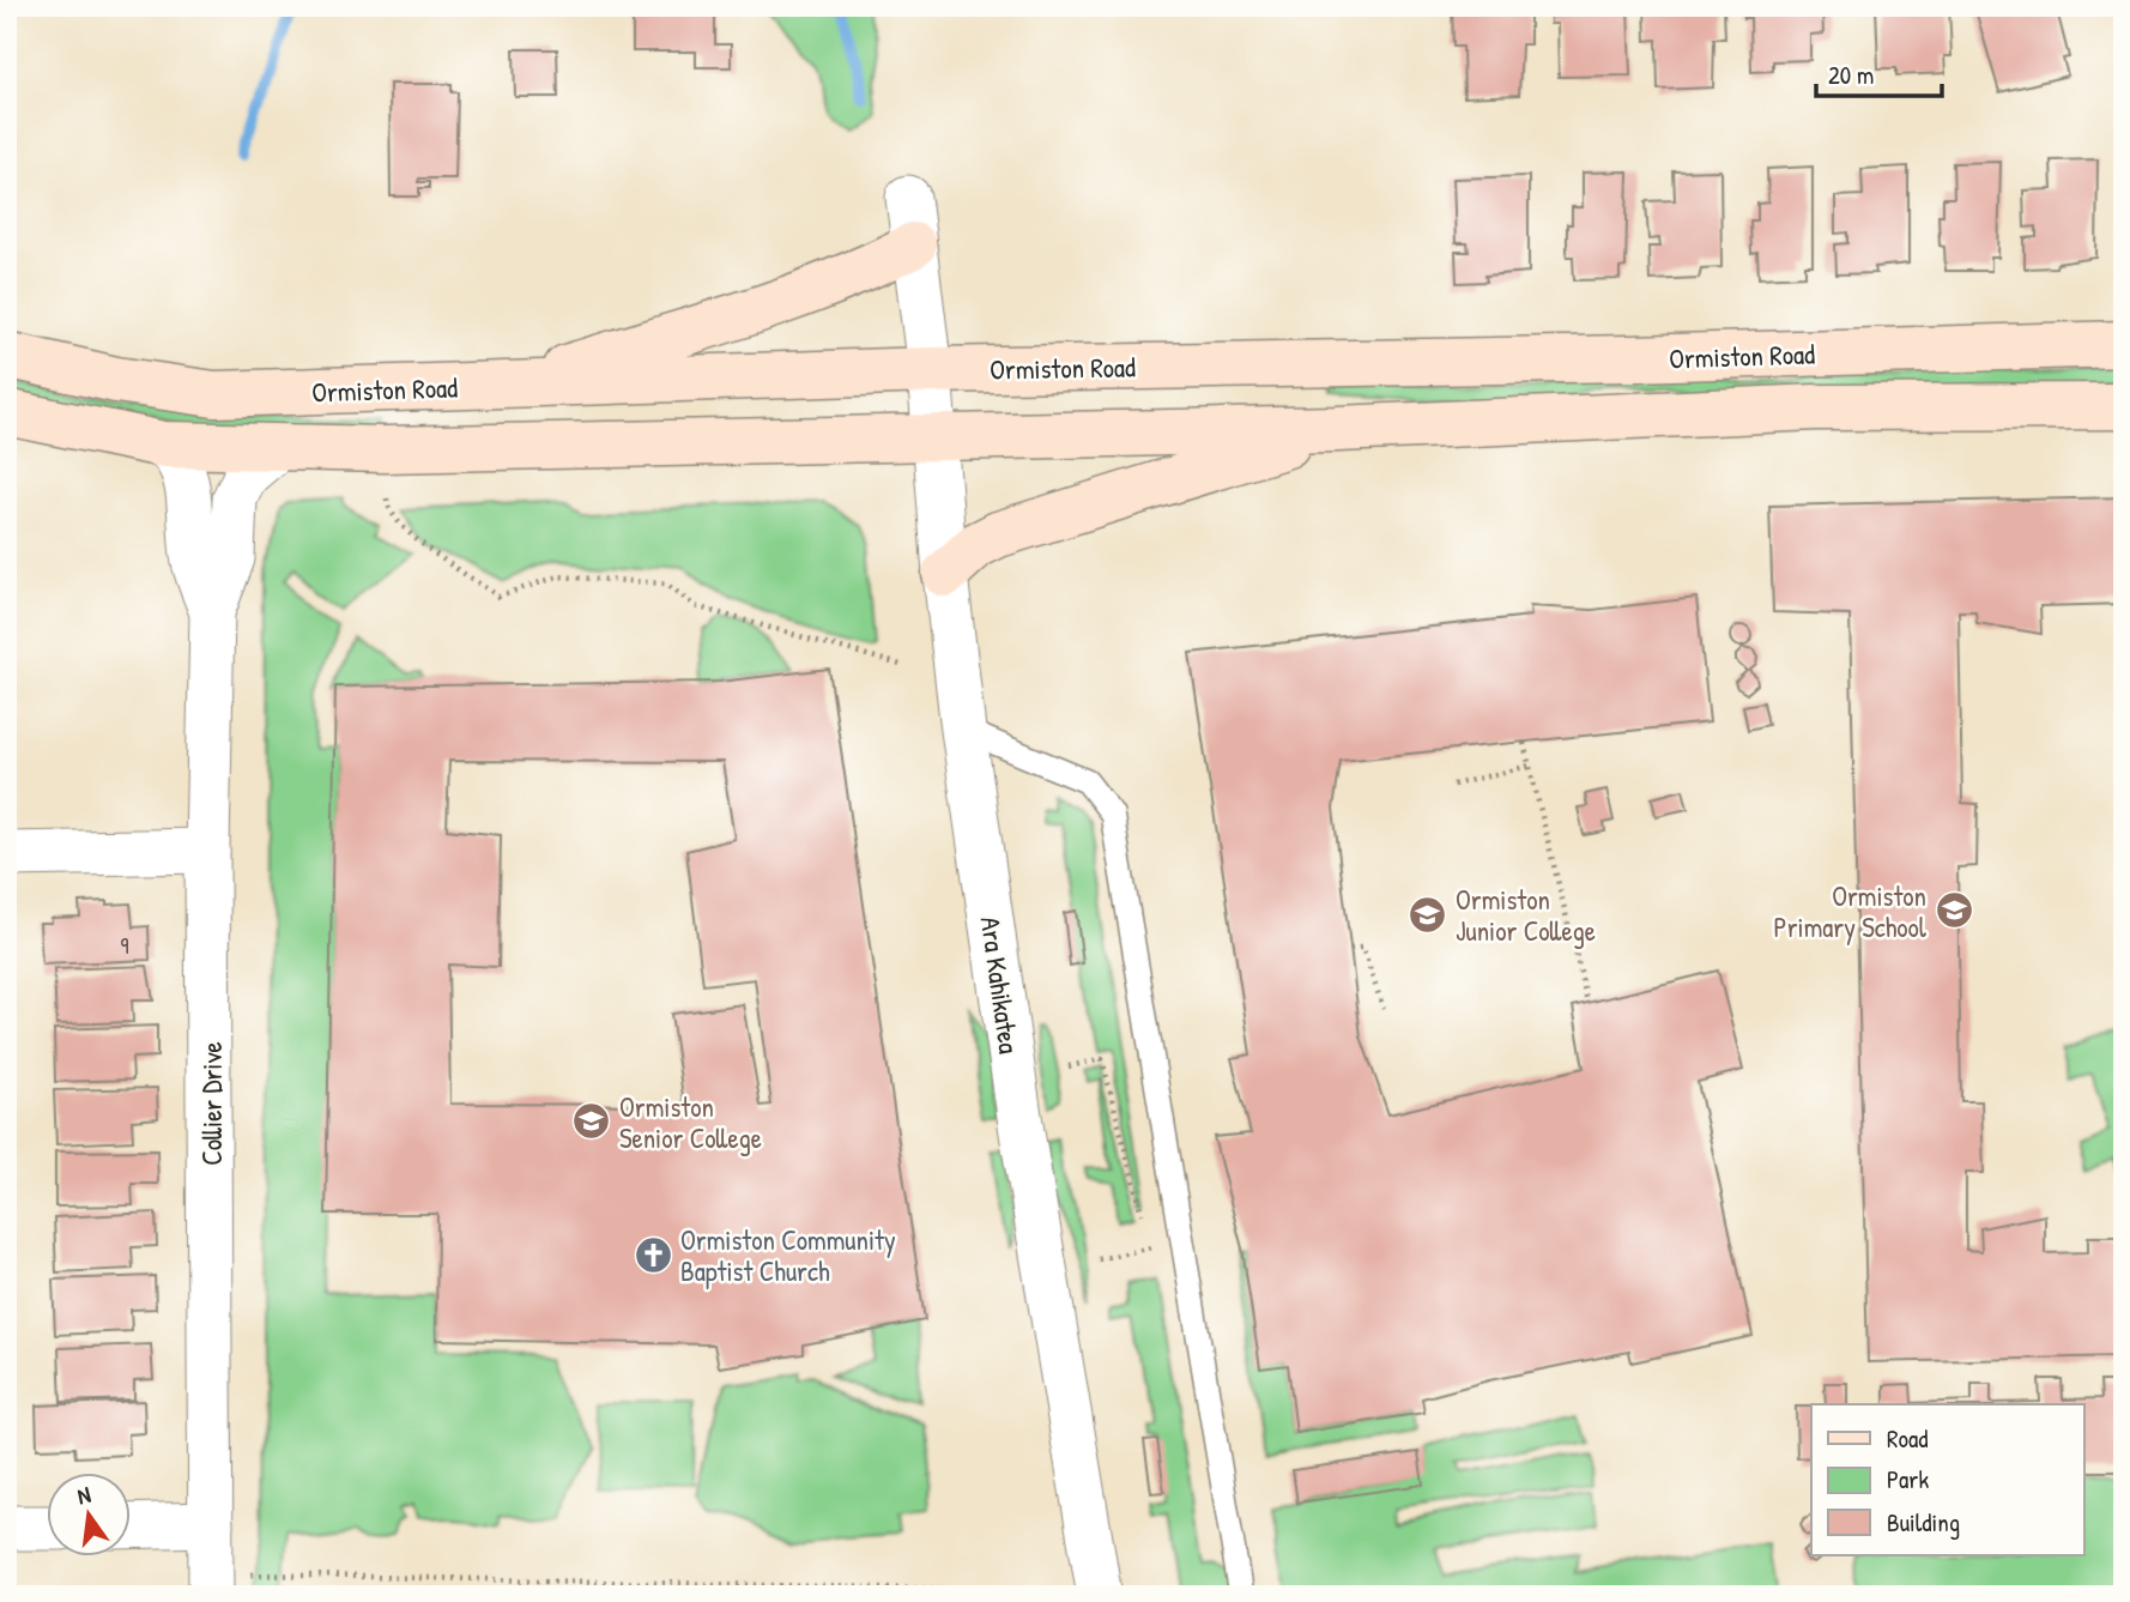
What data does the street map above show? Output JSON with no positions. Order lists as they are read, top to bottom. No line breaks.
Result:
{"streets":{"main road":["Ormiston Road"],"street":["Ara Kahikatea","Collier Drive"]},"crossings":[["Ormiston Road","Ara Kahikatea"],["Ormiston Road","Collier Drive"]],"places":{"school or university":["Ormiston Primary School","Ormiston Junior College","Ormiston Senior College"],"church":["Ormiston Community Baptist Church"]},"house_numbers":["9"],"legend":["Road","Park","Building"],"scale_bar":"20 m","north":"top"}
